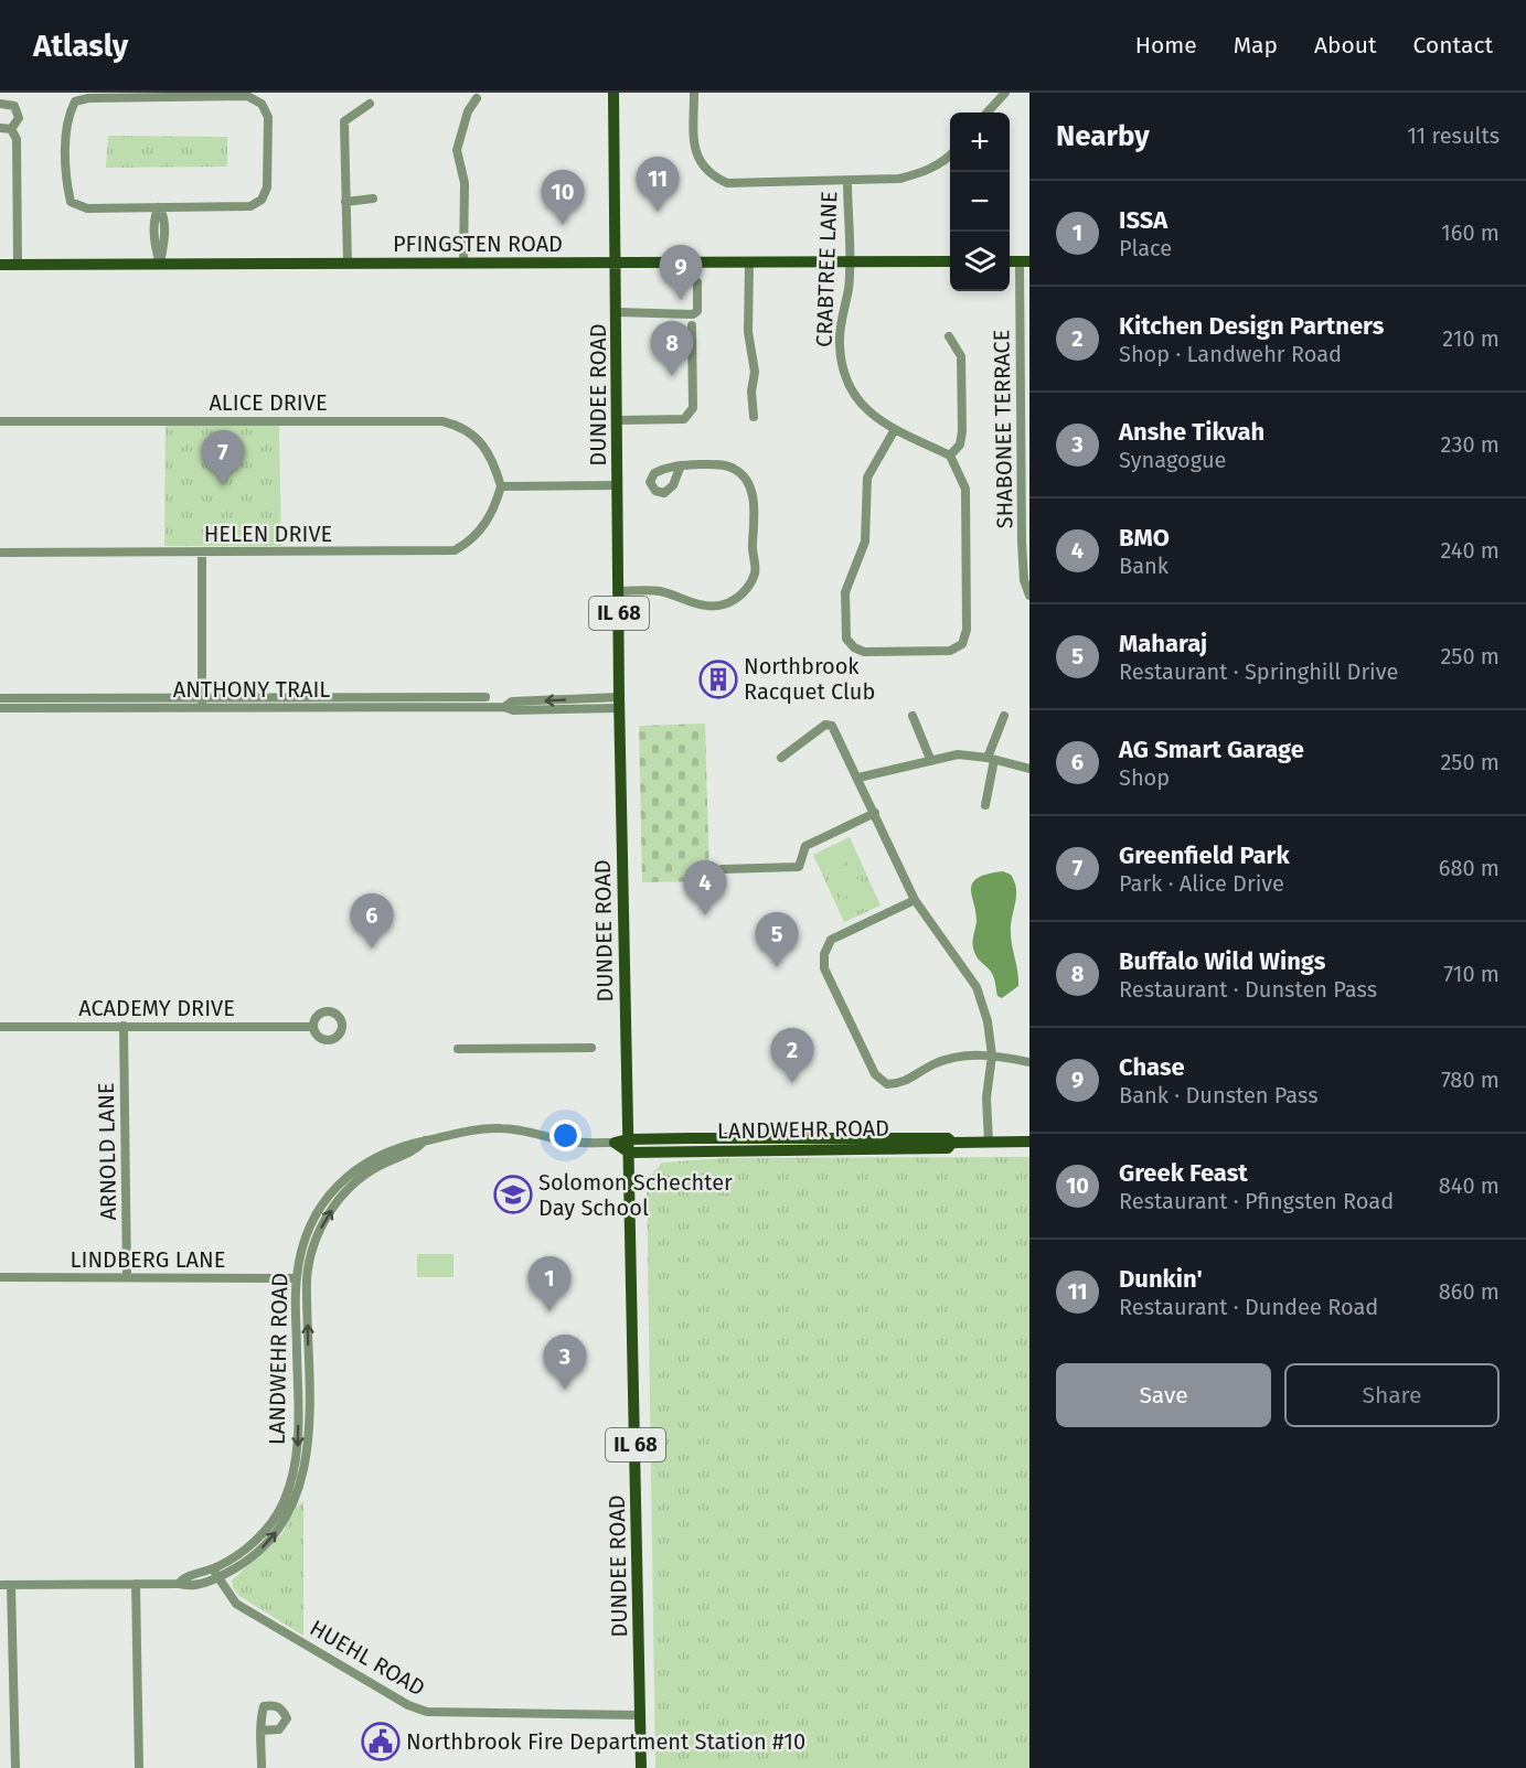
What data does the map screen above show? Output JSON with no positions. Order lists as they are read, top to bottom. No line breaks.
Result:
{"streets":{"main road":["PFINGSTEN ROAD","DUNDEE ROAD","IL 68","LANDWEHR ROAD"],"street":["CRABTREE LANE","ALICE DRIVE","SHABONEE TERRACE","HELEN DRIVE","ANTHONY TRAIL","ACADEMY DRIVE","ARNOLD LANE","LINDBERG LANE","HUEHL ROAD"]},"crossings":[["PFINGSTEN ROAD","CRABTREE LANE"],["PFINGSTEN ROAD","DUNDEE ROAD"],["DUNDEE ROAD","ANTHONY TRAIL"],["DUNDEE ROAD","LANDWEHR ROAD"],["DUNDEE ROAD","HUEHL ROAD"],["ALICE DRIVE","HELEN DRIVE"],["ACADEMY DRIVE","ARNOLD LANE"],["LANDWEHR ROAD","LINDBERG LANE"],["LANDWEHR ROAD","HUEHL ROAD"],["ARNOLD LANE","LINDBERG LANE"]],"places":{"building":["Northbrook Racquet Club"],"school or university":["Solomon Schechter Day School"],"public building":["Northbrook Fire Department Station #10"]},"page":{"header":"Atlasly","nav":["Home","Map","About","Contact"],"heading":["Nearby","11 results"],"map_buttons":["+","−"],"pins":["11","10","9","8","7","4","6","5","2","1","3"],"list":[{"mark":"1","name":"ISSA","note":"Place","value":"160 m"},{"mark":"2","name":"Kitchen Design Partners","note":"Shop · Landwehr Road","value":"210 m"},{"mark":"3","name":"Anshe Tikvah","note":"Synagogue","value":"230 m"},{"mark":"4","name":"BMO","note":"Bank","value":"240 m"},{"mark":"5","name":"Maharaj","note":"Restaurant · Springhill Drive","value":"250 m"},{"mark":"6","name":"AG Smart Garage","note":"Shop","value":"250 m"},{"mark":"7","name":"Greenfield Park","note":"Park · Alice Drive","value":"680 m"},{"mark":"8","name":"Buffalo Wild Wings","note":"Restaurant · Dunsten Pass","value":"710 m"},{"mark":"9","name":"Chase","note":"Bank · Dunsten Pass","value":"780 m"},{"mark":"10","name":"Greek Feast","note":"Restaurant · Pfingsten Road","value":"840 m"},{"mark":"11","name":"Dunkin'","note":"Restaurant · Dundee Road","value":"860 m"}],"buttons":["Save","Share"]}}
